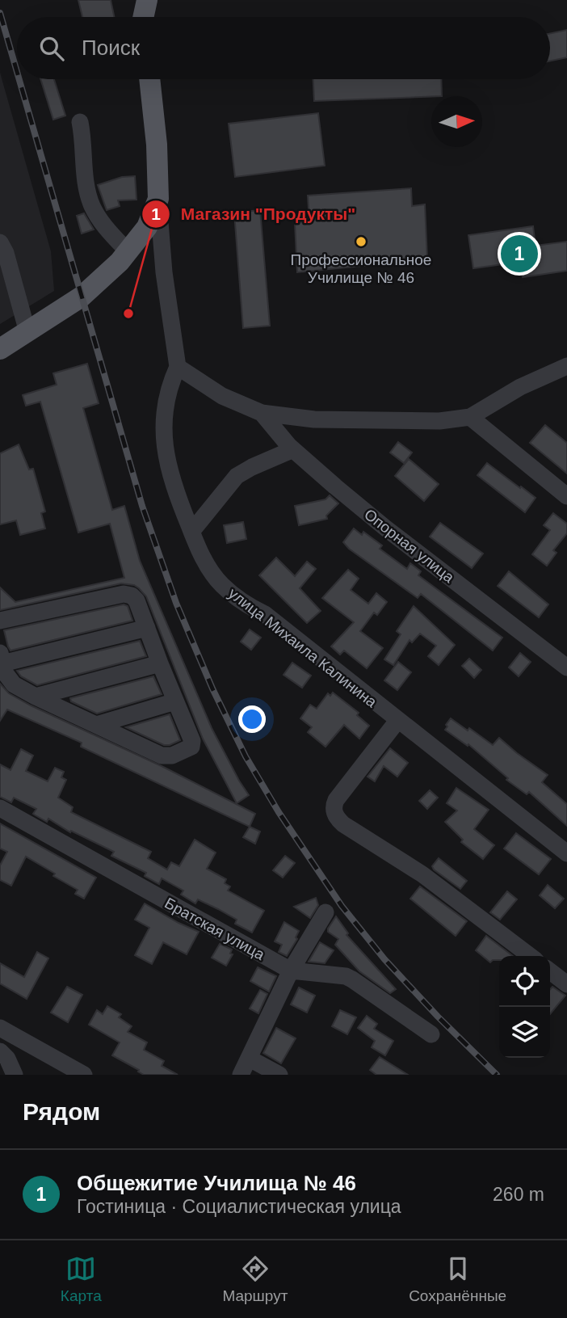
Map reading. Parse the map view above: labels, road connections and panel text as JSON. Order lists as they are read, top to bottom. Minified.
{"streets":{"street":["Опорная улица","улица Михаила Калинина","Братская улица"]},"places":["Профессиональное Училище № 46","Магазин \"Продукты\""],"north":"right","page":{"search":"Поиск","pins":"1","heading":"Рядом","list":[{"mark":"1","name":"Общежитие Училища № 46","note":"Гостиница · Социалистическая улица","value":"260 m"}],"nav":["Карта","Маршрут","Сохранённые"]}}
